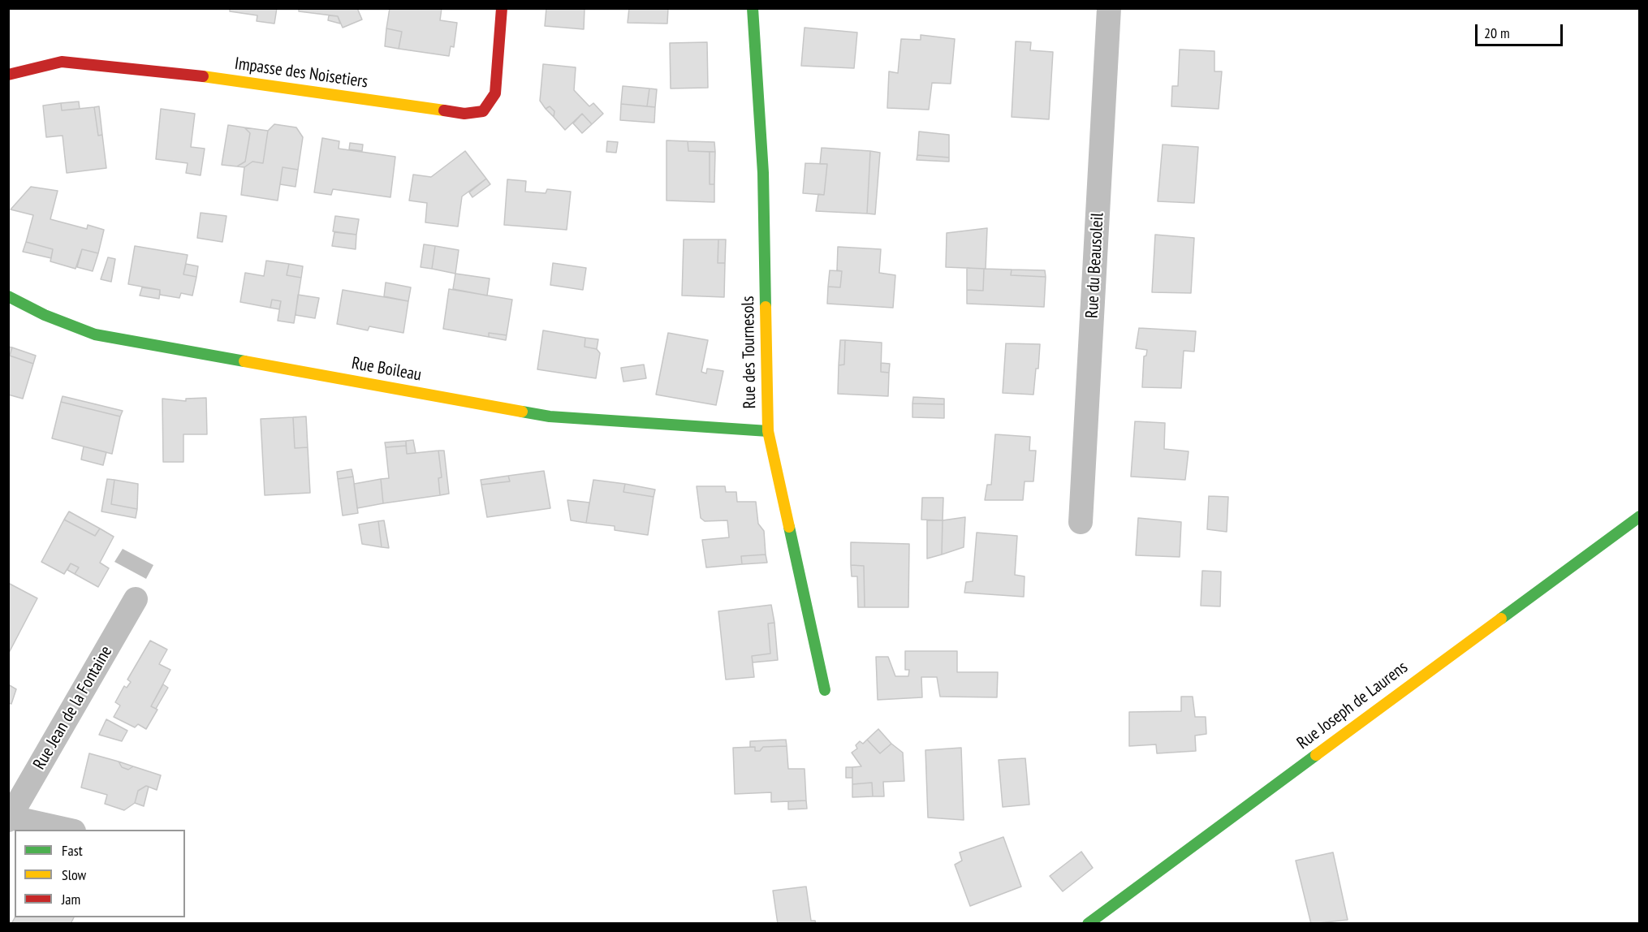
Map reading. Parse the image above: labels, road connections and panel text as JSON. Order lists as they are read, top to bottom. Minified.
{"streets":{"street":["Impasse des Noisetiers","Rue du Beausoleil","Rue des Tournesols","Rue Boileau","Rue Joseph de Laurens","Rue Jean de la Fontaine"]},"crossings":[["Rue des Tournesols","Rue Boileau"]],"legend":["Fast","Slow","Jam"],"scale_bar":"20 m"}
